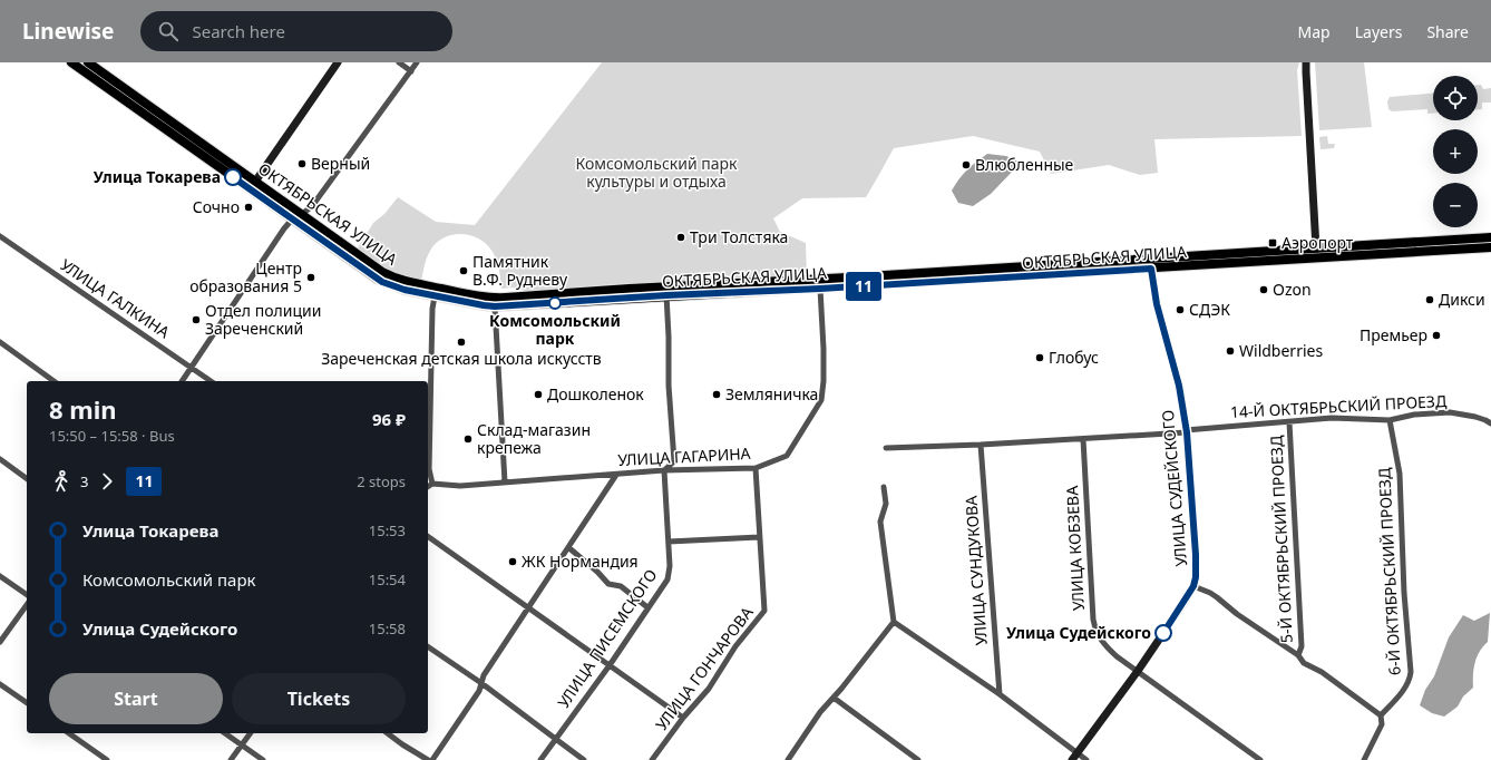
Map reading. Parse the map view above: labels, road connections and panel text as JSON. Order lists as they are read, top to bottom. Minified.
{"streets":{"main road":["ОКТЯБРЬСКАЯ УЛИЦА","УЛИЦА СУДЕЙСКОГО"],"street":["УЛИЦА ГАЛКИНА","14-Й ОКТЯБРЬСКИЙ ПРОЕЗД","УЛИЦА ГАГАРИНА","5-Й ОКТЯБРЬСКИЙ ПРОЕЗД","УЛИЦА КОБЗЕВА","УЛИЦА СУНДУКОВА","6-Й ОКТЯБРЬСКИЙ ПРОЕЗД","УЛИЦА ПИСЕМСКОГО","УЛИЦА ГОНЧАРОВА"]},"crossings":[["ОКТЯБРЬСКАЯ УЛИЦА","УЛИЦА ГАГАРИНА"],["ОКТЯБРЬСКАЯ УЛИЦА","УЛИЦА СУДЕЙСКОГО"],["14-Й ОКТЯБРЬСКИЙ ПРОЕЗД","УЛИЦА СУДЕЙСКОГО"],["14-Й ОКТЯБРЬСКИЙ ПРОЕЗД","5-Й ОКТЯБРЬСКИЙ ПРОЕЗД"],["14-Й ОКТЯБРЬСКИЙ ПРОЕЗД","УЛИЦА КОБЗЕВА"],["14-Й ОКТЯБРЬСКИЙ ПРОЕЗД","УЛИЦА СУНДУКОВА"],["14-Й ОКТЯБРЬСКИЙ ПРОЕЗД","6-Й ОКТЯБРЬСКИЙ ПРОЕЗД"],["УЛИЦА ГАГАРИНА","УЛИЦА ПИСЕМСКОГО"],["УЛИЦА ГАГАРИНА","УЛИЦА ГОНЧАРОВА"],["УЛИЦА СУДЕЙСКОГО","УЛИЦА КОБЗЕВА"]],"parks":["Комсомольский парк культуры и отдыха"],"places":{"other":["Верный","Влюбленные","Улица Токарева","Сочно","Три Толстяка","Памятник В.Ф. Рудневу","Центр образования 5","Ozon","Дикси","Комсомольский парк","СДЭК","Отдел полиции Зареченский","Премьер","Зареченская детская школа искусств","Wildberries","Глобус","Дошколенок","Земляничка","Склад-магазин крепежа","ЖК Нормандия","Улица Судейского"],"transit":["Аэропорт"]},"lines":["bus line 11"],"page":{"header":"Linewise","search":"Search here","nav":["Map","Layers","Share"],"on_map":"11","map_buttons":["+","−"],"heading":["8 min","15:50 – 15:58 · Bus","96 ₽"],"legs":["3","11","2 stops"],"list":[{"name":"Улица Токарева","value":"15:53"},{"name":"Комсомольский парк","value":"15:54"},{"name":"Улица Судейского","value":"15:58"}],"buttons":["Start","Tickets"]}}
